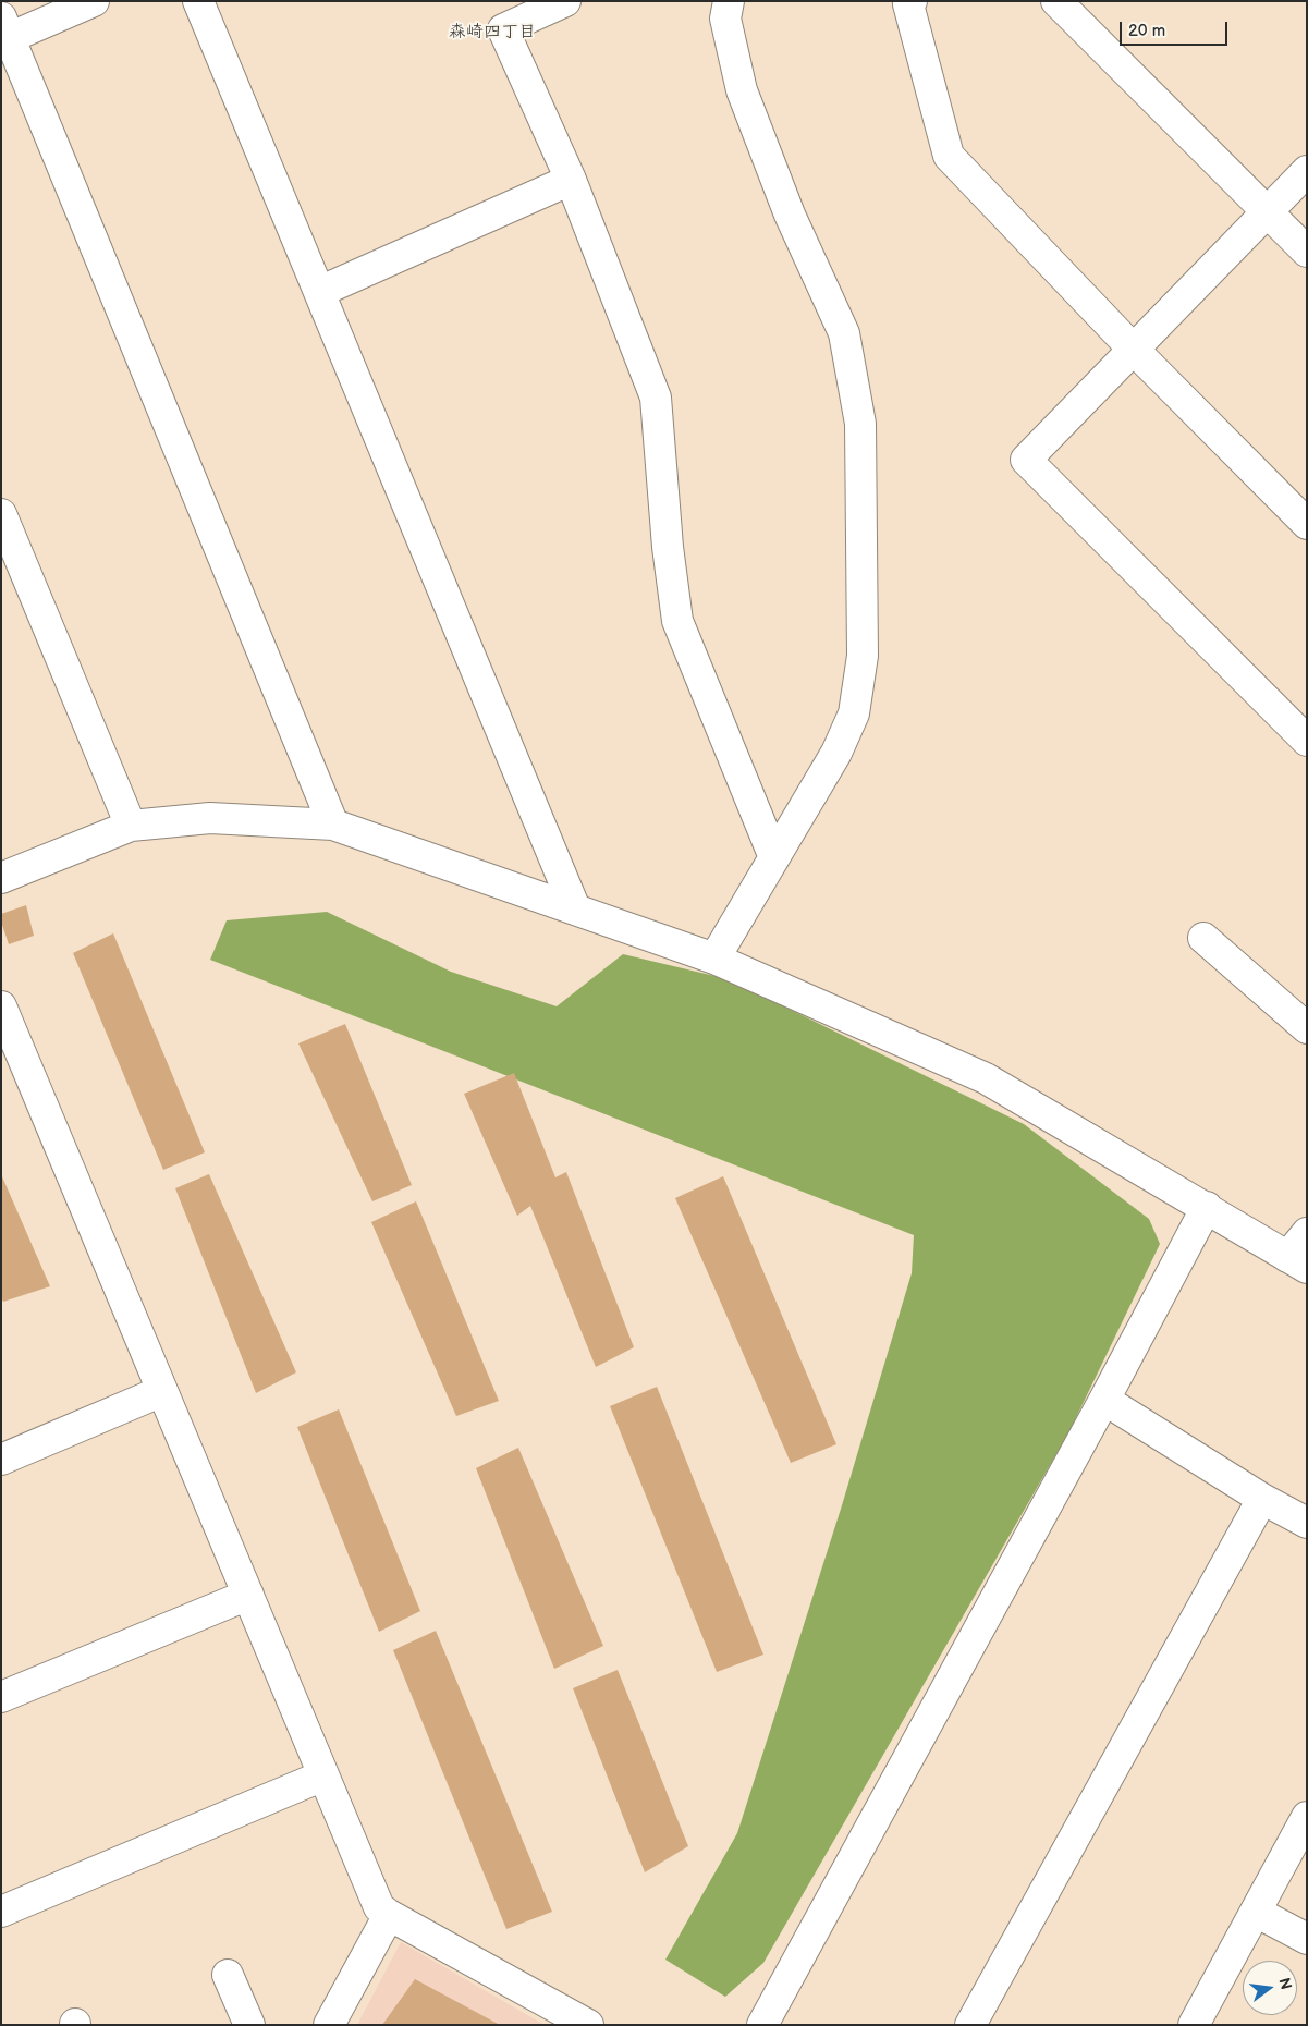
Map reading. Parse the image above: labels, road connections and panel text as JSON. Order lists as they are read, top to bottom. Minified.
{"districts":["森崎四丁目"],"scale_bar":"20 m","north":"right"}
